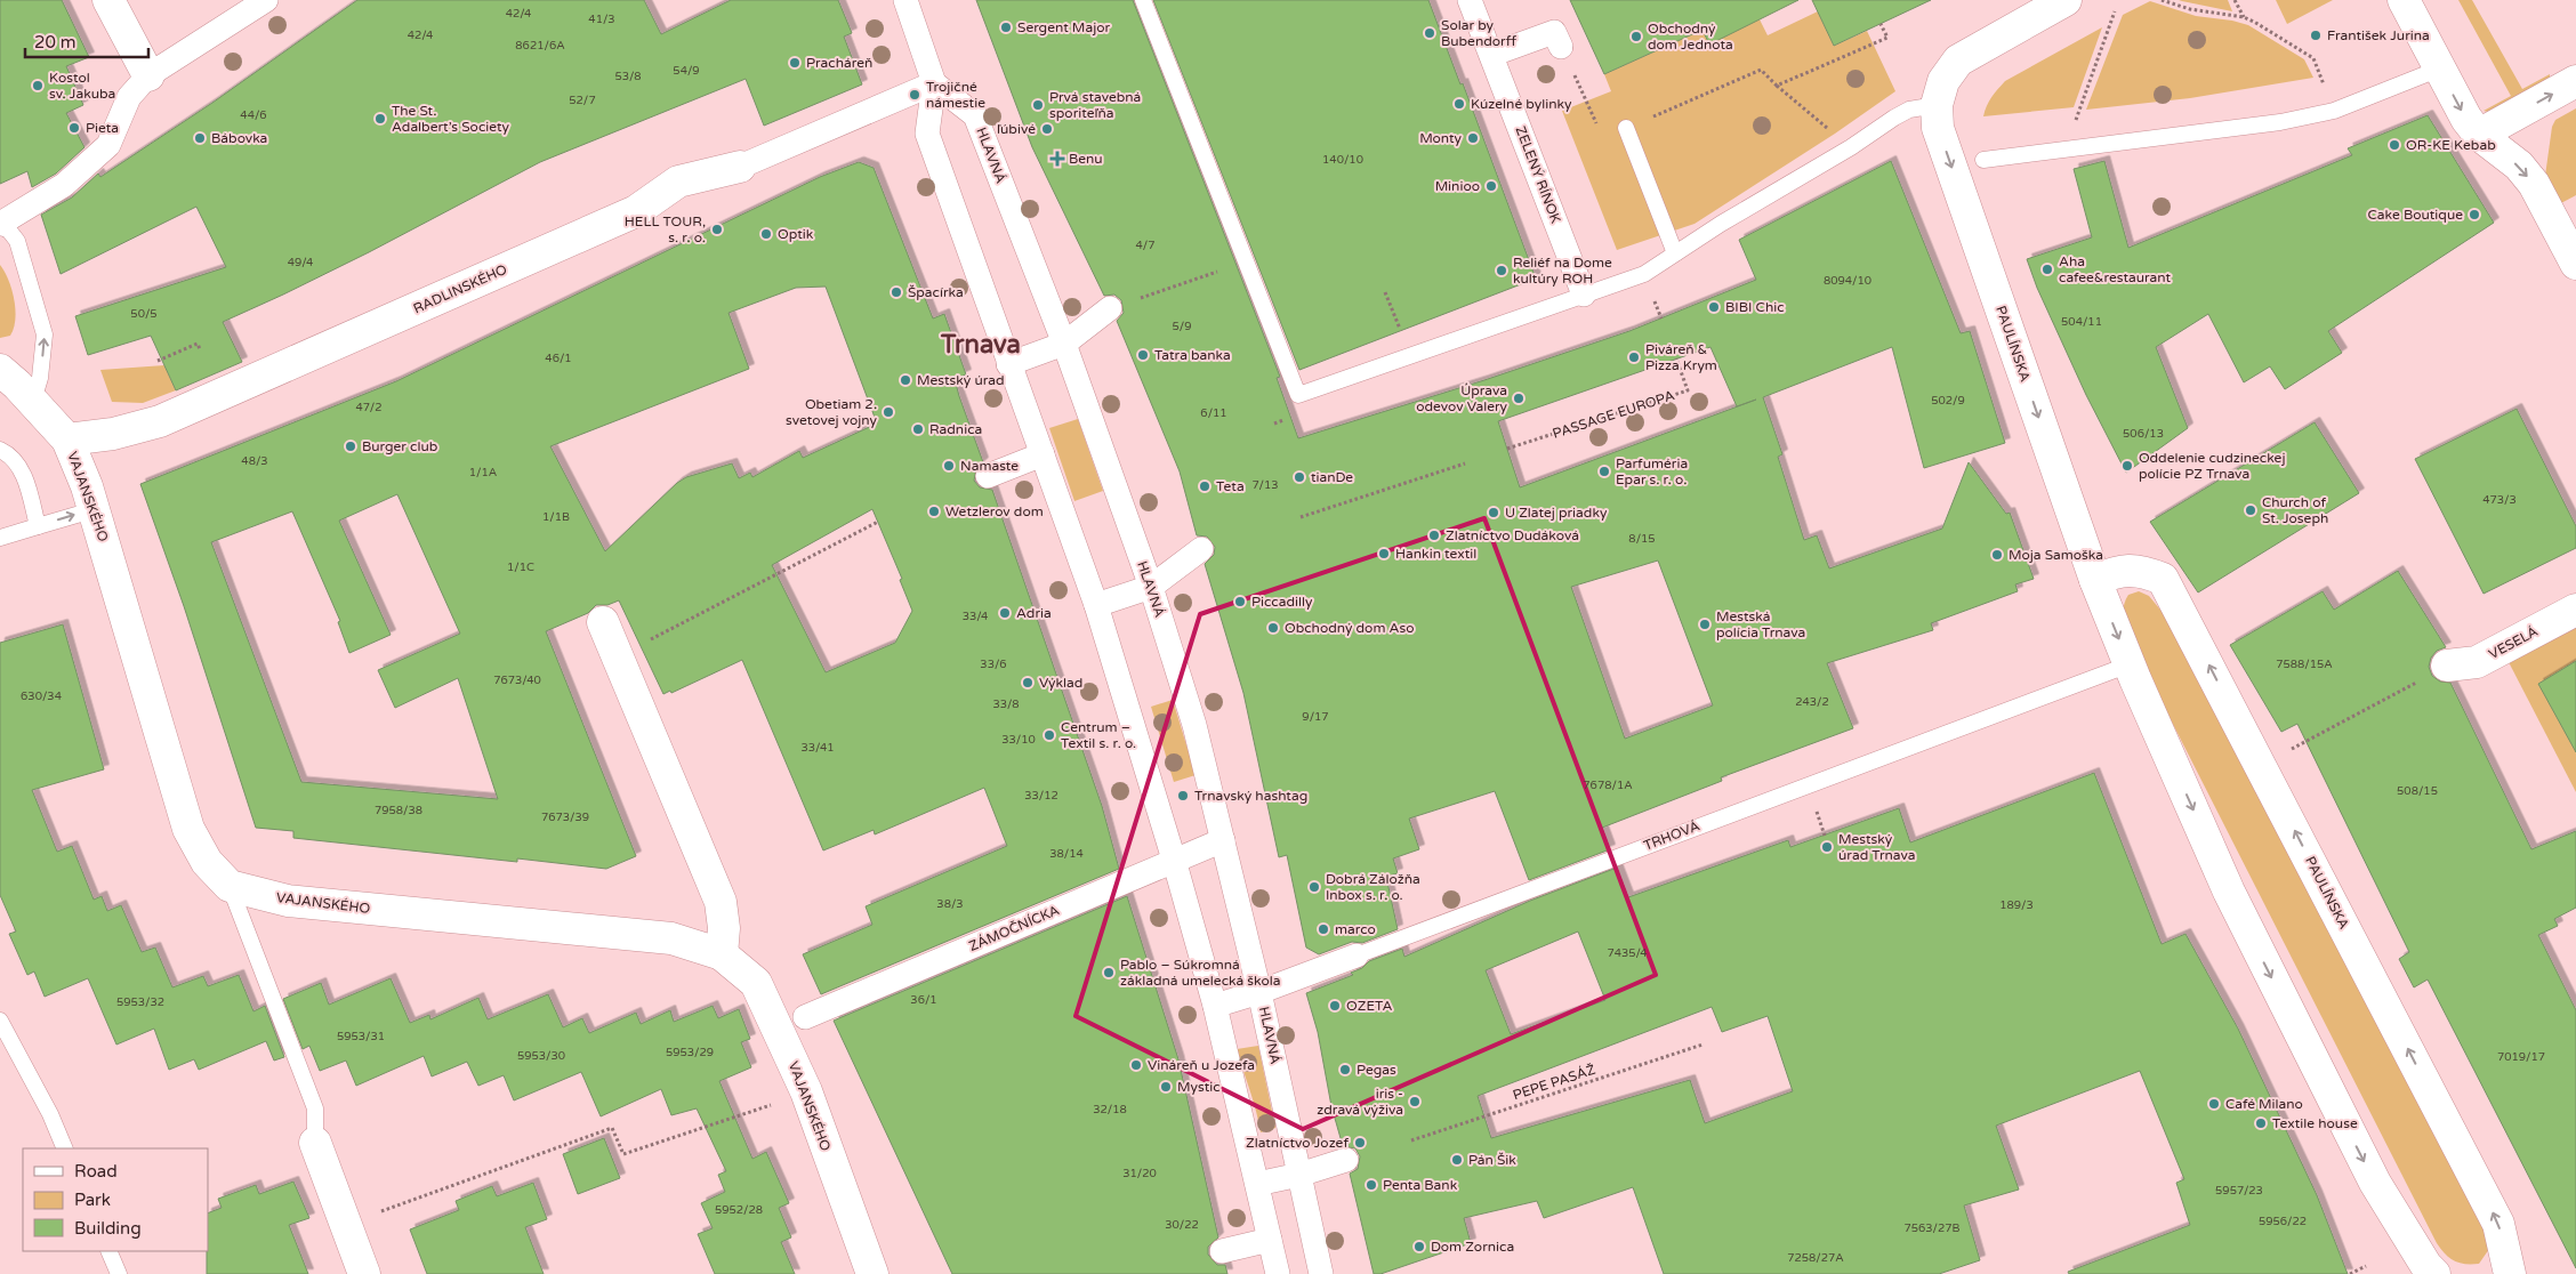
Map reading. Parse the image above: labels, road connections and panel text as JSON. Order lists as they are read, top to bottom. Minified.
{"streets":{"street":["HLAVNÁ","ZELENÝ RÍNOK","RADLINSKÉHO","PAULÍNSKA","VAJANSKÉHO","VESELÁ","TRHOVÁ","ZÁMOČNÍCKA"],"path":["PASSAGE EUROPA","PEPE PASÁŽ"]},"crossings":[["HLAVNÁ","RADLINSKÉHO"],["HLAVNÁ","TRHOVÁ"],["HLAVNÁ","ZÁMOČNÍCKA"],["RADLINSKÉHO","VAJANSKÉHO"],["PAULÍNSKA","TRHOVÁ"]],"districts":["Trnava"],"places":{"other":["Sergent Major","Solar by Bubendorff","František Jurina","Obchodný dom Jednota","Pracháreň","Kostol sv. Jakuba","Trojičné námestie","Kúzelné bylinky","Prvá stavebná sporiteľňa","The St. Adalbert’s Society","Pieta","ľúbivé","Bábovka","Monty","OR-KE Kebab","Minioo","Cake Boutique","HELL TOUR, s. r. o.","Optik","Aha cafee&restaurant","Reliéf na Dome kultúry ROH","Špacírka","BIBI Chic","Tatra banka","Piváreň & Pizza Krym","Mestský úrad","Úprava odevov Valery","Obetiam 2. svetovej vojny","Radnica","Burger club","Namaste","Oddelenie cudzineckej polície PZ Trnava","Parfuméria Epar s. r. o.","tianDe","Teta","Church of St. Joseph","Wetzlerov dom","U Zlatej priadky","Zlatníctvo Dudáková","Hankin textil","Moja Samoška","Piccadilly","Adria","Mestská polícia Trnava","Obchodný dom Aso","Výklad","Centrum – Textil s. r. o.","Trnavský hashtag","Mestský úrad Trnava","Dobrá Záložňa Inbox s. r. o.","marco","Pablo – Súkromná základná umelecká škola","OZETA","Vináreň u Jozefa","Pegas","Mystic","iris - zdravá výživa","Café Milano","Textile house","Zlatníctvo Jozef","Pán Šik","Penta Bank","Dom Zornica"],"health":["Benu"]},"house_numbers":["42/4","41/3","42/4","8621/6A","54/9","53/8","52/7","44/6","140/10","4/7","49/4","8094/10","50/5","504/11","5/9","46/1","502/9","47/2","6/11","506/13","48/3","1/1A","7/13","473/3","1/1B","8/15","1/1C","33/4","33/6","7588/15A","7673/40","630/34","243/2","33/8","9/17","33/10","33/41","7678/1A","508/15","33/12","7958/38","7673/39","38/14","38/3","189/3","7435/4","36/1","5953/32","5953/31","5953/29","5953/30","7019/17","32/18","31/20","5957/23","5952/28","5956/22","30/22","7563/27B","7258/27A"],"legend":["Road","Park","Building"],"scale_bar":"20 m"}
